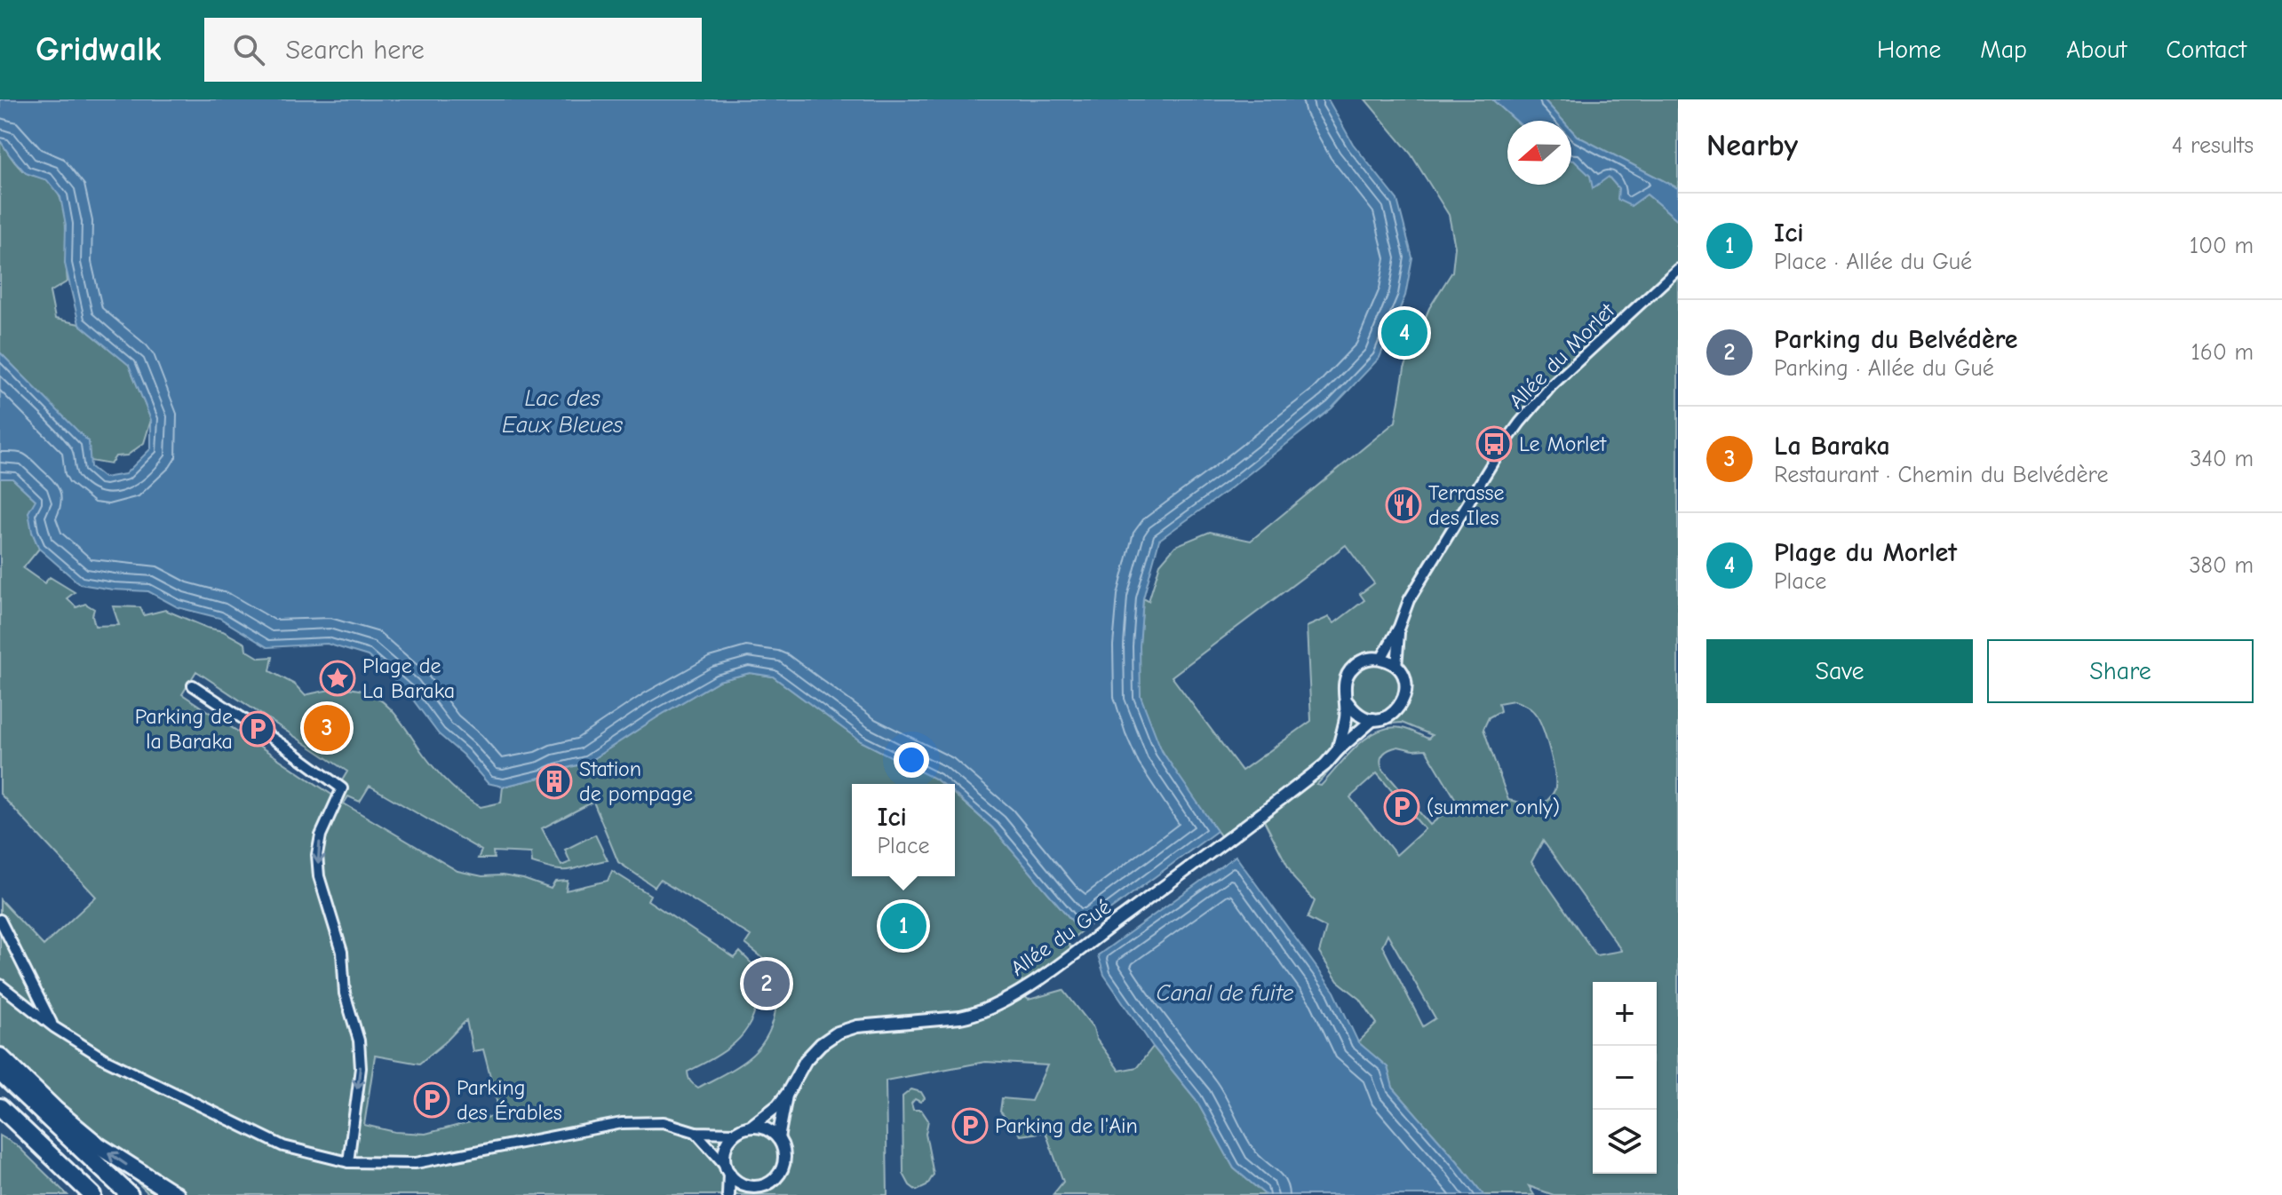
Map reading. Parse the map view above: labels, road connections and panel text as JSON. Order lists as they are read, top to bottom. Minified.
{"streets":{"street":["Allée du Morlet","Allée du Gué"]},"crossings":[["Allée du Morlet","Allée du Gué"]],"water":["Lac des Eaux Bleues","Canal de fuite"],"places":{"bus stop":["Le Morlet"],"restaurant":["Terrasse des Iles"],"place":["Plage de La Baraka"],"parking":["Parking de la Baraka","(summer only)","Parking des Érables","Parking de l'Ain"],"building":["Station de pompage"]},"north":"left","page":{"header":"Gridwalk","search":"Search here","nav":["Home","Map","About","Contact"],"heading":["Nearby","4 results"],"list":[{"mark":"1","name":"Ici","note":"Place · Allée du Gué","value":"100 m"},{"mark":"2","name":"Parking du Belvédère","note":"Parking · Allée du Gué","value":"160 m"},{"mark":"3","name":"La Baraka","note":"Restaurant · Chemin du Belvédère","value":"340 m"},{"mark":"4","name":"Plage du Morlet","note":"Place","value":"380 m"}],"pins":["4","3","1","2"],"buttons":["Save","Share"],"popup":["Ici","Place"],"map_buttons":["+","−"]}}
